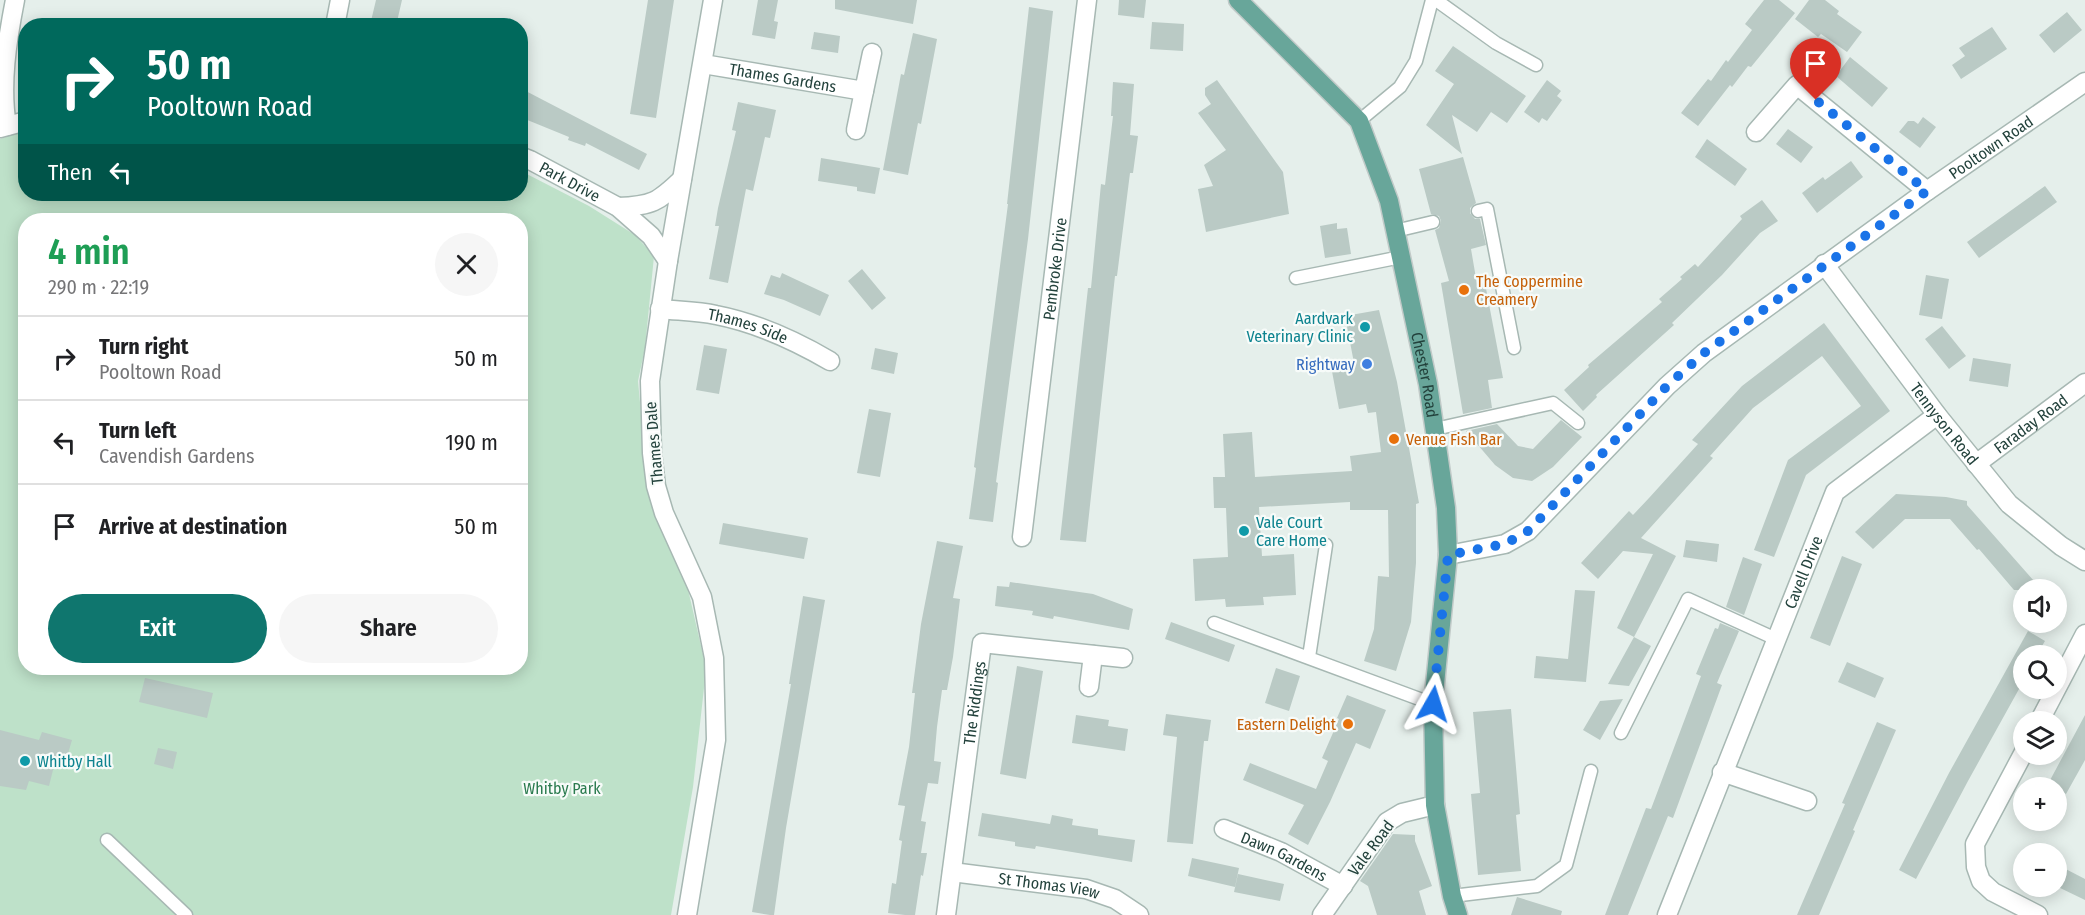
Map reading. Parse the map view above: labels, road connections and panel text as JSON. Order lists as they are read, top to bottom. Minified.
{"streets":{"main road":["Chester Road"],"street":["Thames Gardens","Pooltown Road","Park Drive","Pembroke Drive","Thames Side","Tennyson Road","Faraday Road","Thames Dale","Cavell Drive","The Riddings","Vale Road","Dawn Gardens","St Thomas View"]},"crossings":[["Thames Gardens","Thames Dale"],["Pooltown Road","Chester Road"],["Pooltown Road","Tennyson Road"],["Park Drive","Thames Dale"],["Thames Side","Thames Dale"],["Chester Road","Vale Road"],["Tennyson Road","Faraday Road"],["Tennyson Road","Cavell Drive"],["The Riddings","St Thomas View"],["Vale Road","Dawn Gardens"]],"parks":["Whitby Park"],"places":["The Coppermine Creamery","Aardvark Veterinary Clinic","Rightway","Venue Fish Bar","Vale Court Care Home","Eastern Delight","Whitby Hall"],"page":{"turn":["50 m","Pooltown Road"],"then":"Then","heading":["4 min","290 m · 22:19"],"list":[{"name":"Turn right","note":"Pooltown Road","value":"50 m"},{"name":"Turn left","note":"Cavendish Gardens","value":"190 m"},{"name":"Arrive at destination","value":"50 m"}],"map_buttons":["+","−"],"buttons":["Exit","Share"]}}
